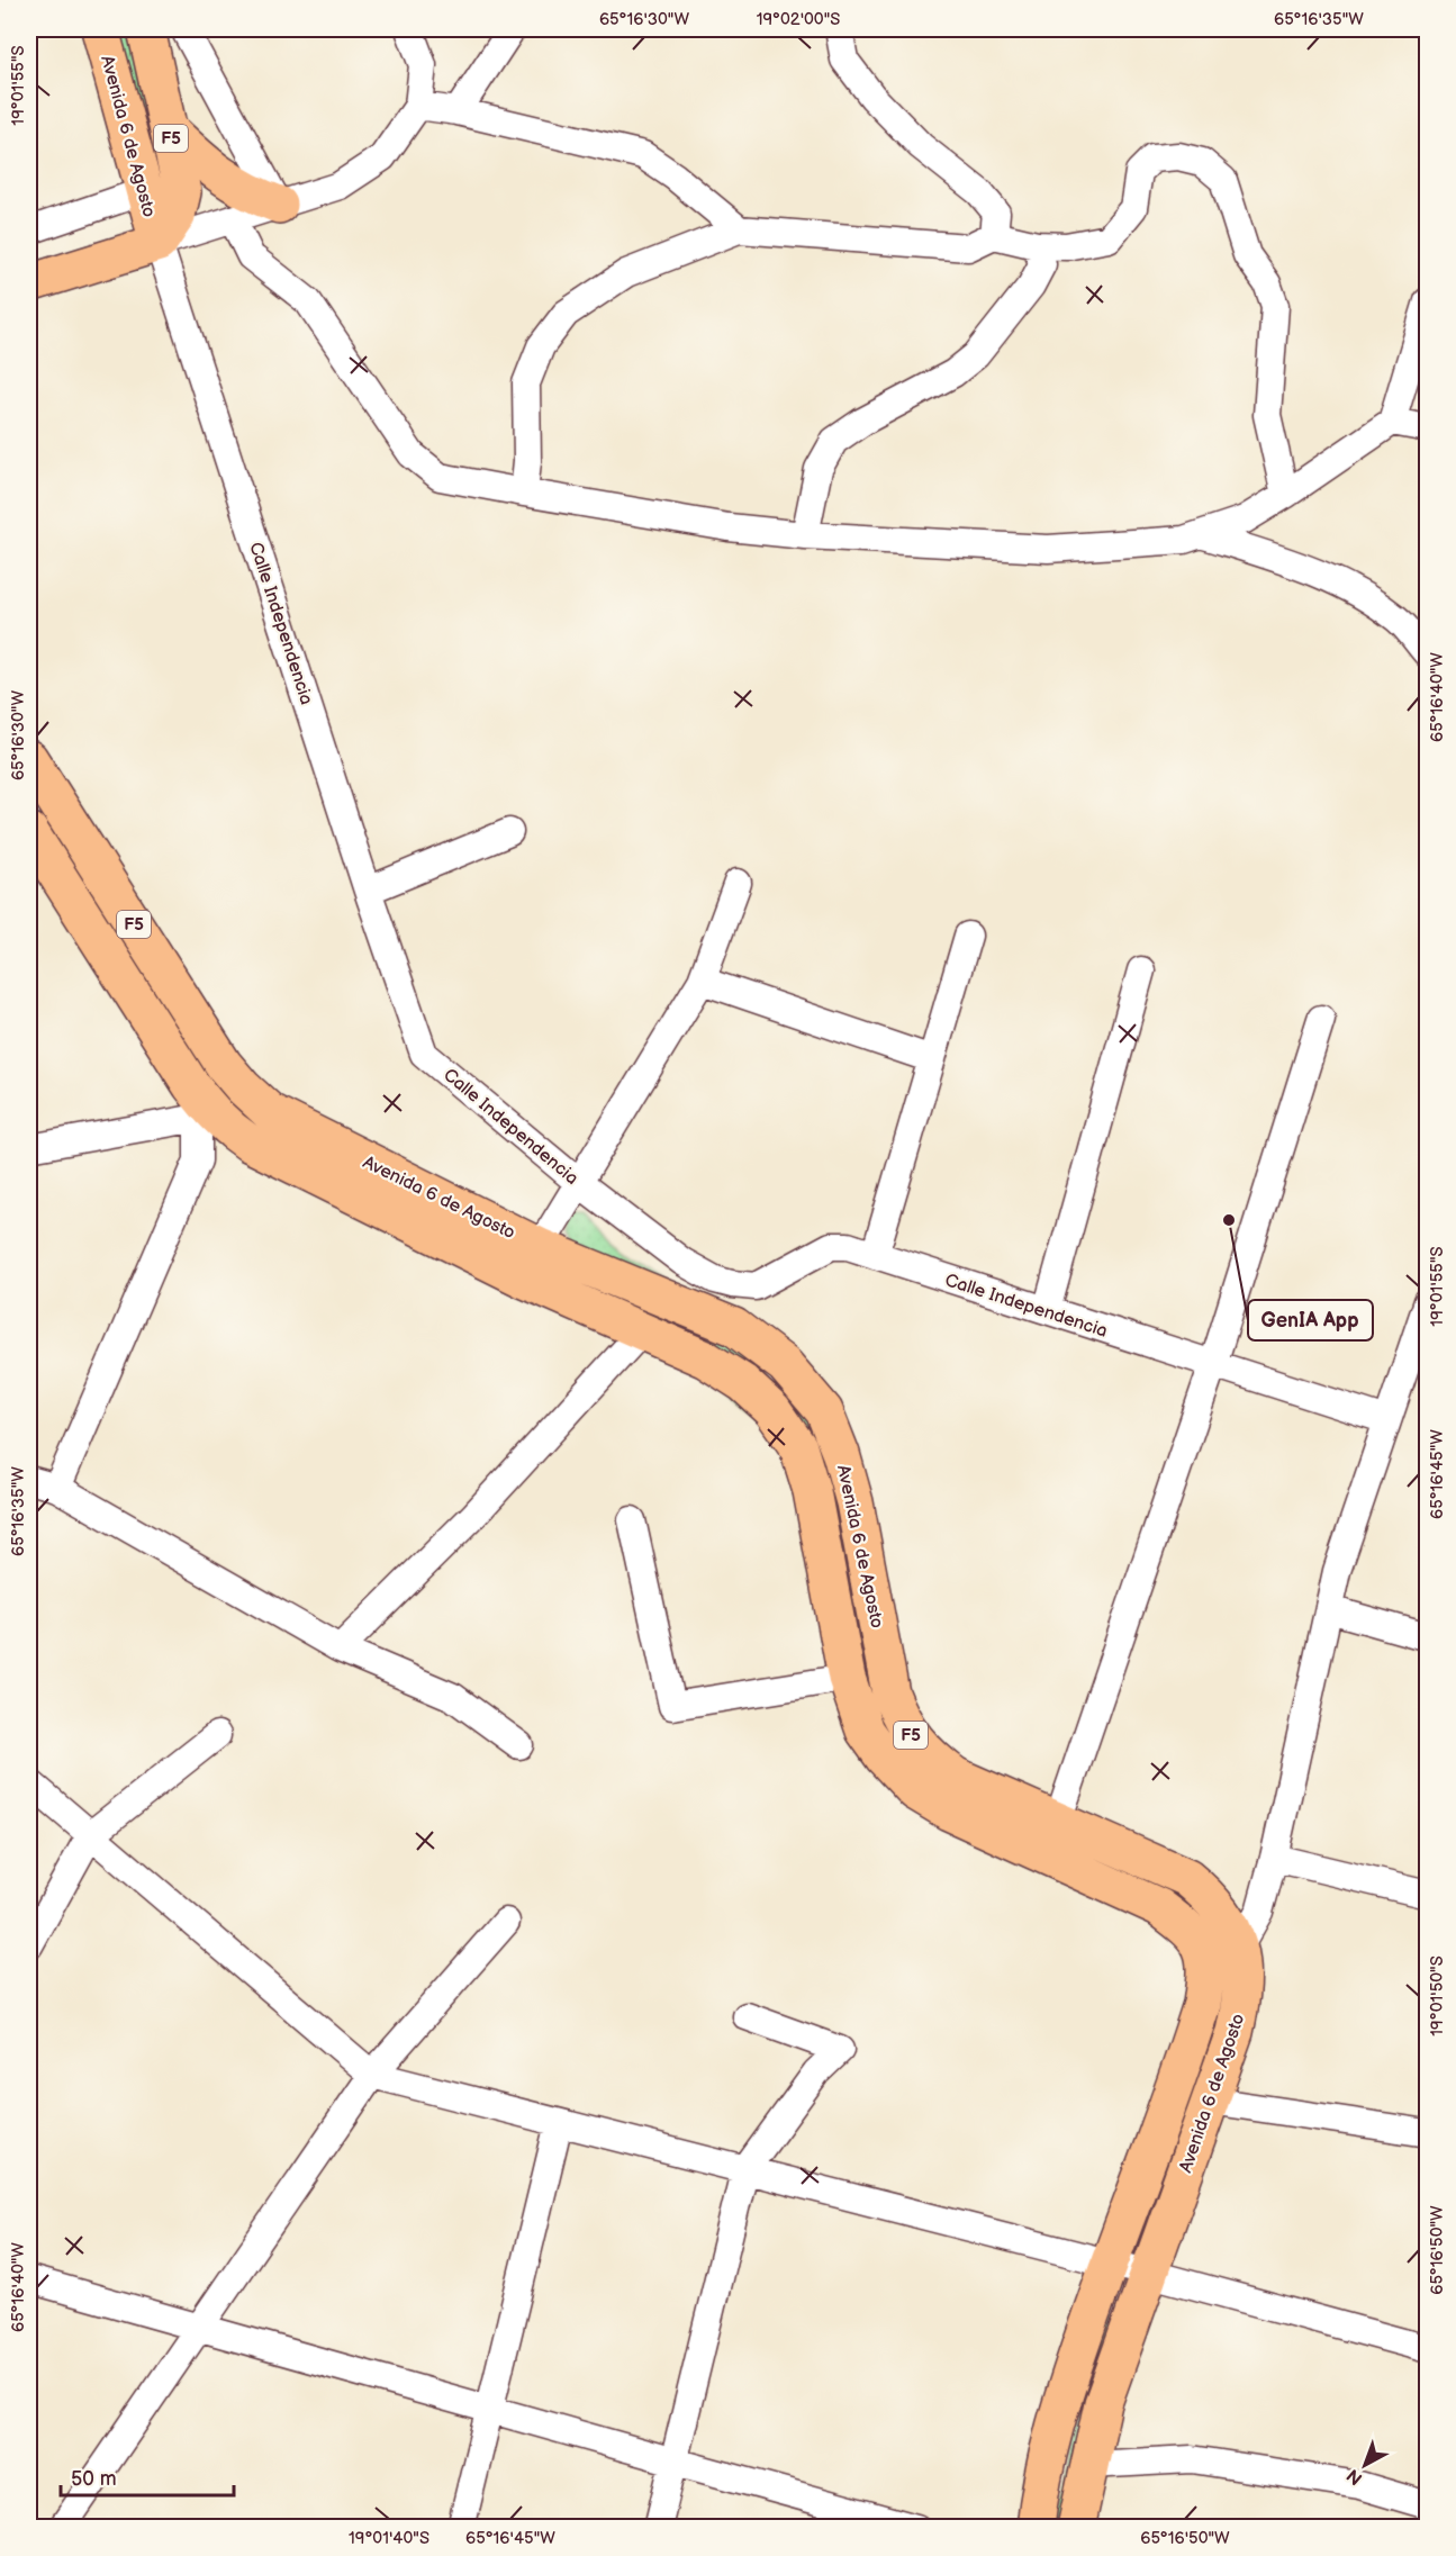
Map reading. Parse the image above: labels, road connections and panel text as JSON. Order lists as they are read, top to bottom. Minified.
{"streets":{"highway":["Avenida 6 de Agosto","F5"],"street":["Calle Independencia"]},"crossings":[["Avenida 6 de Agosto","Calle Independencia"]],"places":["GenIA App"],"scale_bar":"50 m","north":"bottom left","coordinates":["65°16'30\"W","19°02'00\"S","65°16'35\"W","19°01'55\"S","65°16'40\"W","65°16'45\"W","19°01'50\"S","65°16'50\"W","19°01'40\"S"]}
